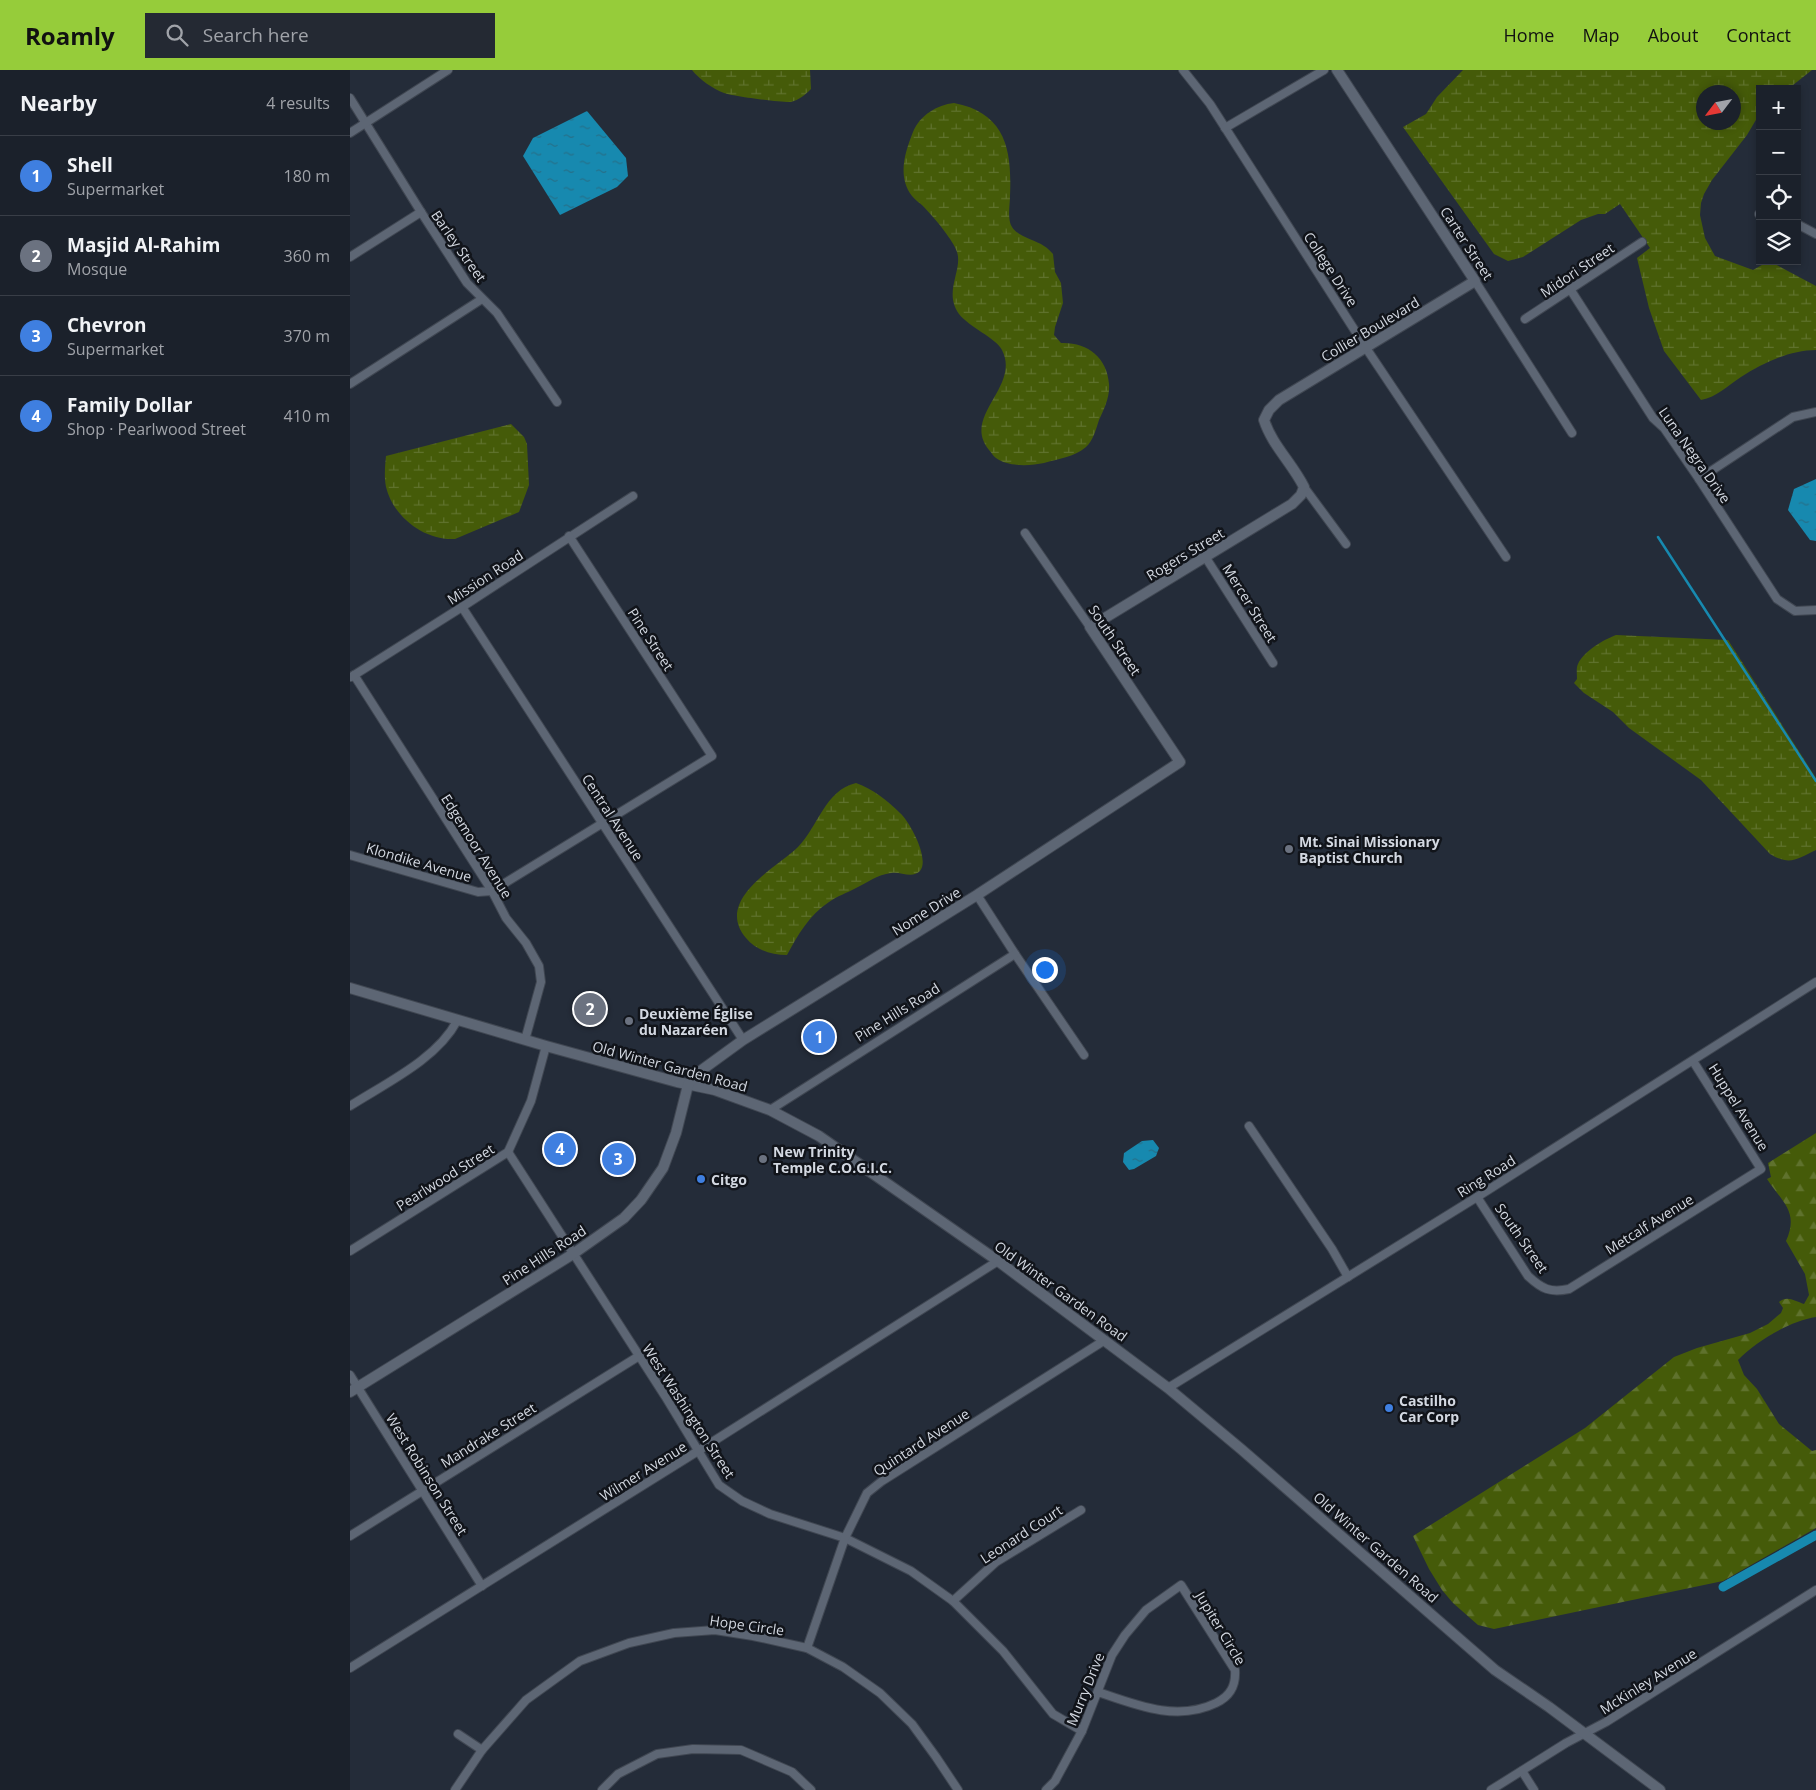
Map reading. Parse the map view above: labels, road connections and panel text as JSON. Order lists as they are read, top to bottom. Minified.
{"streets":{"main road":["Carter Street","Collier Boulevard","Rogers Street","South Street","Nome Drive","Pine Hills Road","Old Winter Garden Road"],"street":["Barley Street","College Drive","Midori Street","Luna Negra Drive","Mission Road","Mercer Street","Pine Street","Central Avenue","Edgemoor Avenue","Klondike Avenue","Huppel Avenue","Ring Road","Pearlwood Street","Metcalf Avenue","West Washington Street","Mandrake Street","Quintard Avenue","Wilmer Avenue","West Robinson Street","Leonard Court","Hope Circle","Jupiter Circle","McKinley Avenue","Murry Drive"]},"crossings":[["Carter Street","Collier Boulevard"],["College Drive","Collier Boulevard"],["Midori Street","Luna Negra Drive"],["Collier Boulevard","Rogers Street"],["Rogers Street","Mercer Street"],["Rogers Street","South Street"],["Mission Road","Pine Street"],["Mission Road","Central Avenue"],["Mission Road","Edgemoor Avenue"],["Pine Street","Central Avenue"],["South Street","Nome Drive"],["South Street","Ring Road"],["South Street","Metcalf Avenue"],["Central Avenue","Nome Drive"],["Edgemoor Avenue","Klondike Avenue"],["Edgemoor Avenue","Old Winter Garden Road"],["Nome Drive","Pine Hills Road"],["Nome Drive","Old Winter Garden Road"],["Pine Hills Road","Old Winter Garden Road"],["Pine Hills Road","West Washington Street"],["Pine Hills Road","West Robinson Street"],["Old Winter Garden Road","Ring Road"],["Old Winter Garden Road","Pearlwood Street"],["Old Winter Garden Road","Quintard Avenue"],["Old Winter Garden Road","Wilmer Avenue"],["Old Winter Garden Road","McKinley Avenue"],["Huppel Avenue","Ring Road"],["Huppel Avenue","Metcalf Avenue"],["Pearlwood Street","West Washington Street"],["West Washington Street","Mandrake Street"],["West Washington Street","Quintard Avenue"],["West Washington Street","Wilmer Avenue"],["West Washington Street","Leonard Court"],["West Washington Street","Murry Drive"],["Mandrake Street","West Robinson Street"],["Quintard Avenue","Hope Circle"],["Wilmer Avenue","West Robinson Street"],["Jupiter Circle","Murry Drive"]],"places":["Mt. Sinai Missionary Baptist Church","Deuxième Église du Nazaréen","New Trinity Temple C.O.G.I.C.","Citgo","Castilho Car Corp"],"north":"bottom left","page":{"header":"Roamly","search":"Search here","nav":["Home","Map","About","Contact"],"heading":["Nearby","4 results"],"map_buttons":["+","−"],"list":[{"mark":"1","name":"Shell","note":"Supermarket","value":"180 m"},{"mark":"2","name":"Masjid Al-Rahim","note":"Mosque","value":"360 m"},{"mark":"3","name":"Chevron","note":"Supermarket","value":"370 m"},{"mark":"4","name":"Family Dollar","note":"Shop · Pearlwood Street","value":"410 m"}],"pins":["2","1","4","3"]}}
